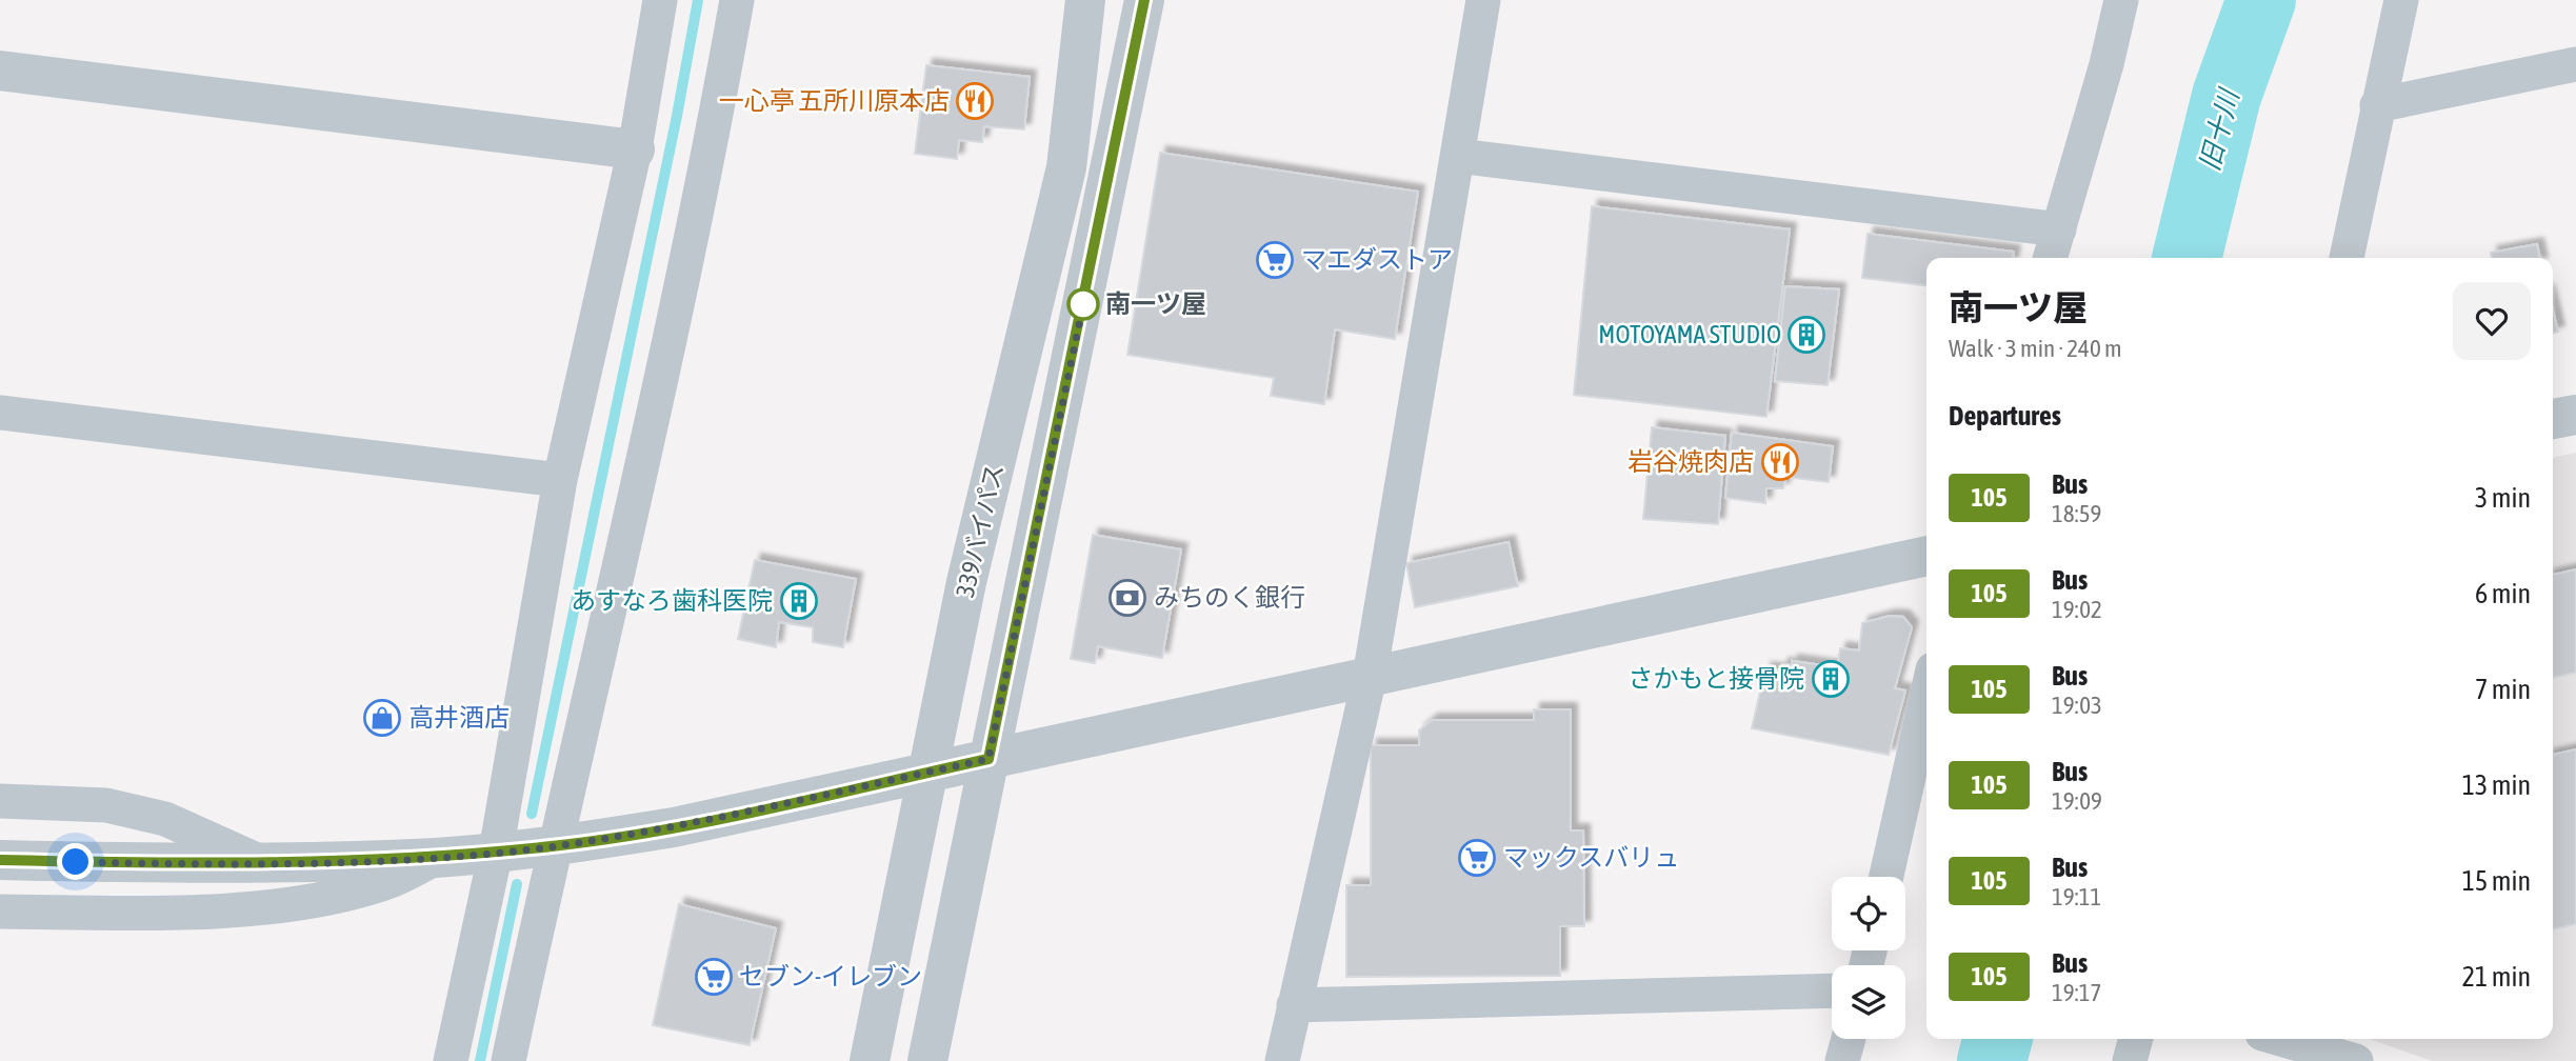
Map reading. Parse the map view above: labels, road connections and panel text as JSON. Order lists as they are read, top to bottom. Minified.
{"streets":{"street":["339バイパス"]},"water":["旧十川"],"places":{"restaurant":["一心亭 五所川原本店","岩谷焼肉店"],"supermarket":["マエダストア","マックスバリュ","セブン-イレブン"],"other":["南一ツ屋"],"building":["MOTOYAMA STUDIO","あすなろ歯科医院","さかもと接骨院"],"bank":["みちのく銀行"],"shop":["高井酒店"]},"lines":["bus line 105"],"page":{"heading":[["南一ツ屋","Walk · 3 min · 240 m"],"Departures"],"list":[{"mark":"105","name":"Bus","note":"18:59","value":"3 min"},{"mark":"105","name":"Bus","note":"19:02","value":"6 min"},{"mark":"105","name":"Bus","note":"19:03","value":"7 min"},{"mark":"105","name":"Bus","note":"19:09","value":"13 min"},{"mark":"105","name":"Bus","note":"19:11","value":"15 min"},{"mark":"105","name":"Bus","note":"19:17","value":"21 min"}]}}
